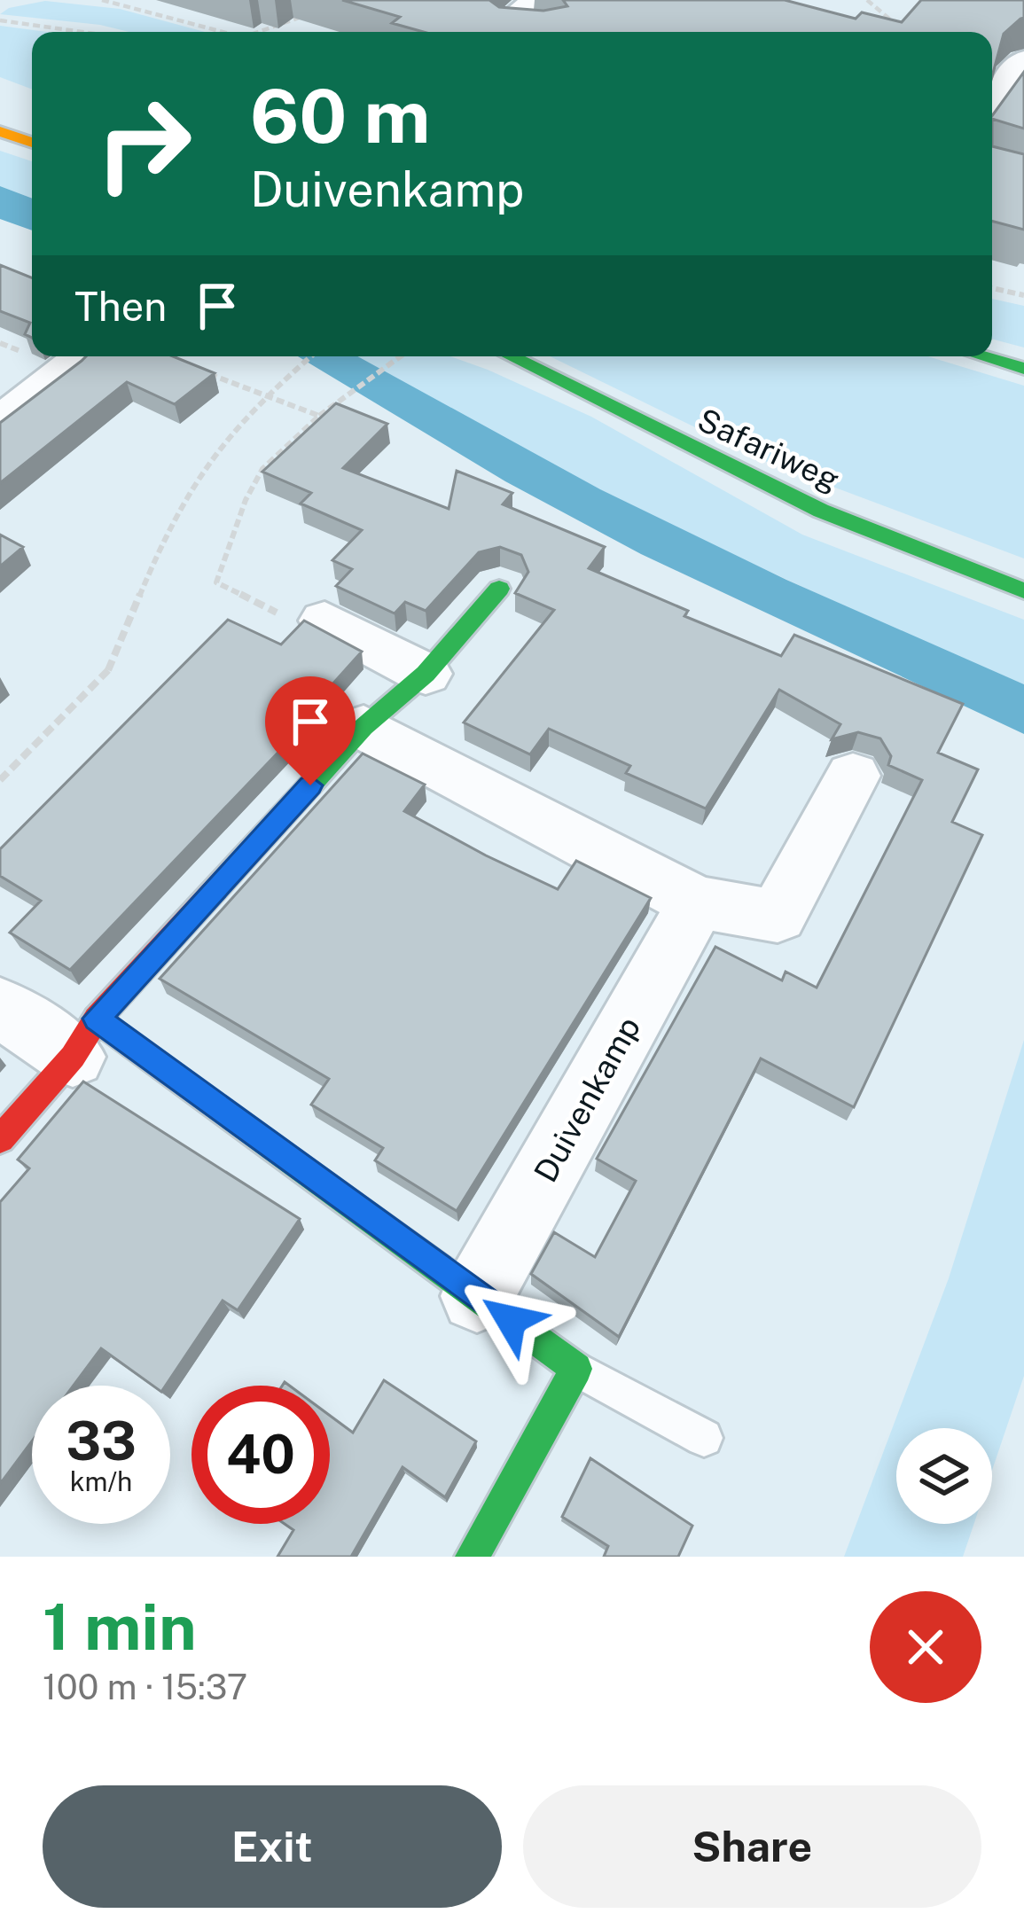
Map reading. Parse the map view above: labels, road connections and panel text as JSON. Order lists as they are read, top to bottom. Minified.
{"streets":{"street":["Safariweg","Duivenkamp"]},"page":{"turn":["60 m","Duivenkamp"],"then":"Then","speed":"33 km/h","limit":"40","heading":["1 min","100 m · 15:37"],"buttons":["Exit","Share"]}}
